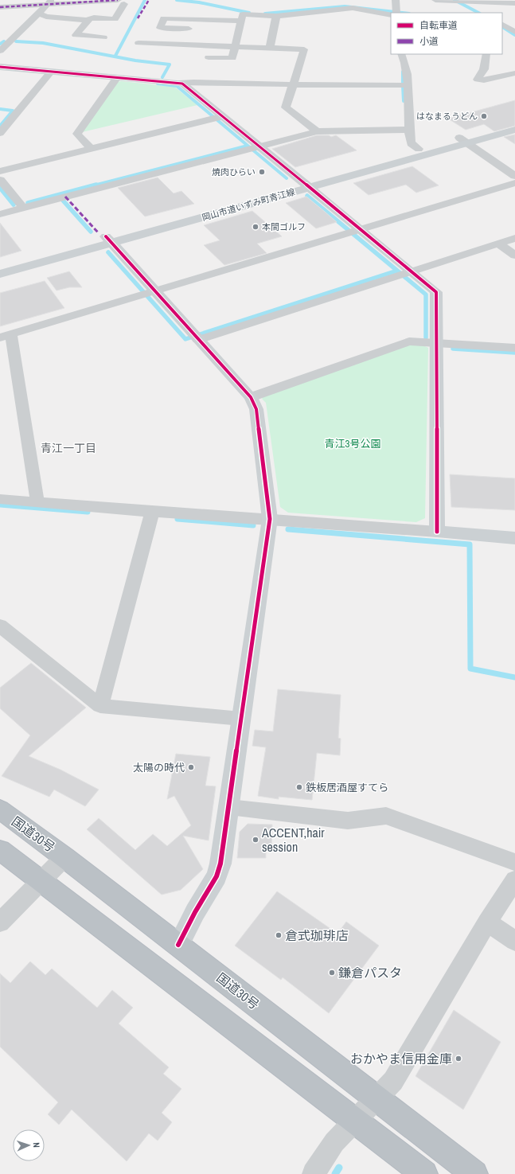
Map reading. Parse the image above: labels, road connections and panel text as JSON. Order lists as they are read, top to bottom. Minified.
{"streets":{"highway":["国道30号"],"street":["岡山市道いずみ町青江線"]},"districts":["青江一丁目"],"parks":["青江3号公園"],"places":["はなまるうどん","焼肉ひらい","本間ゴルフ","太陽の時代","鉄板居酒屋すてら","ACCENT,hair session","倉式珈琲店","鎌倉パスタ","おかやま信用金庫"],"legend":["自転車道","小道"],"north":"right"}
